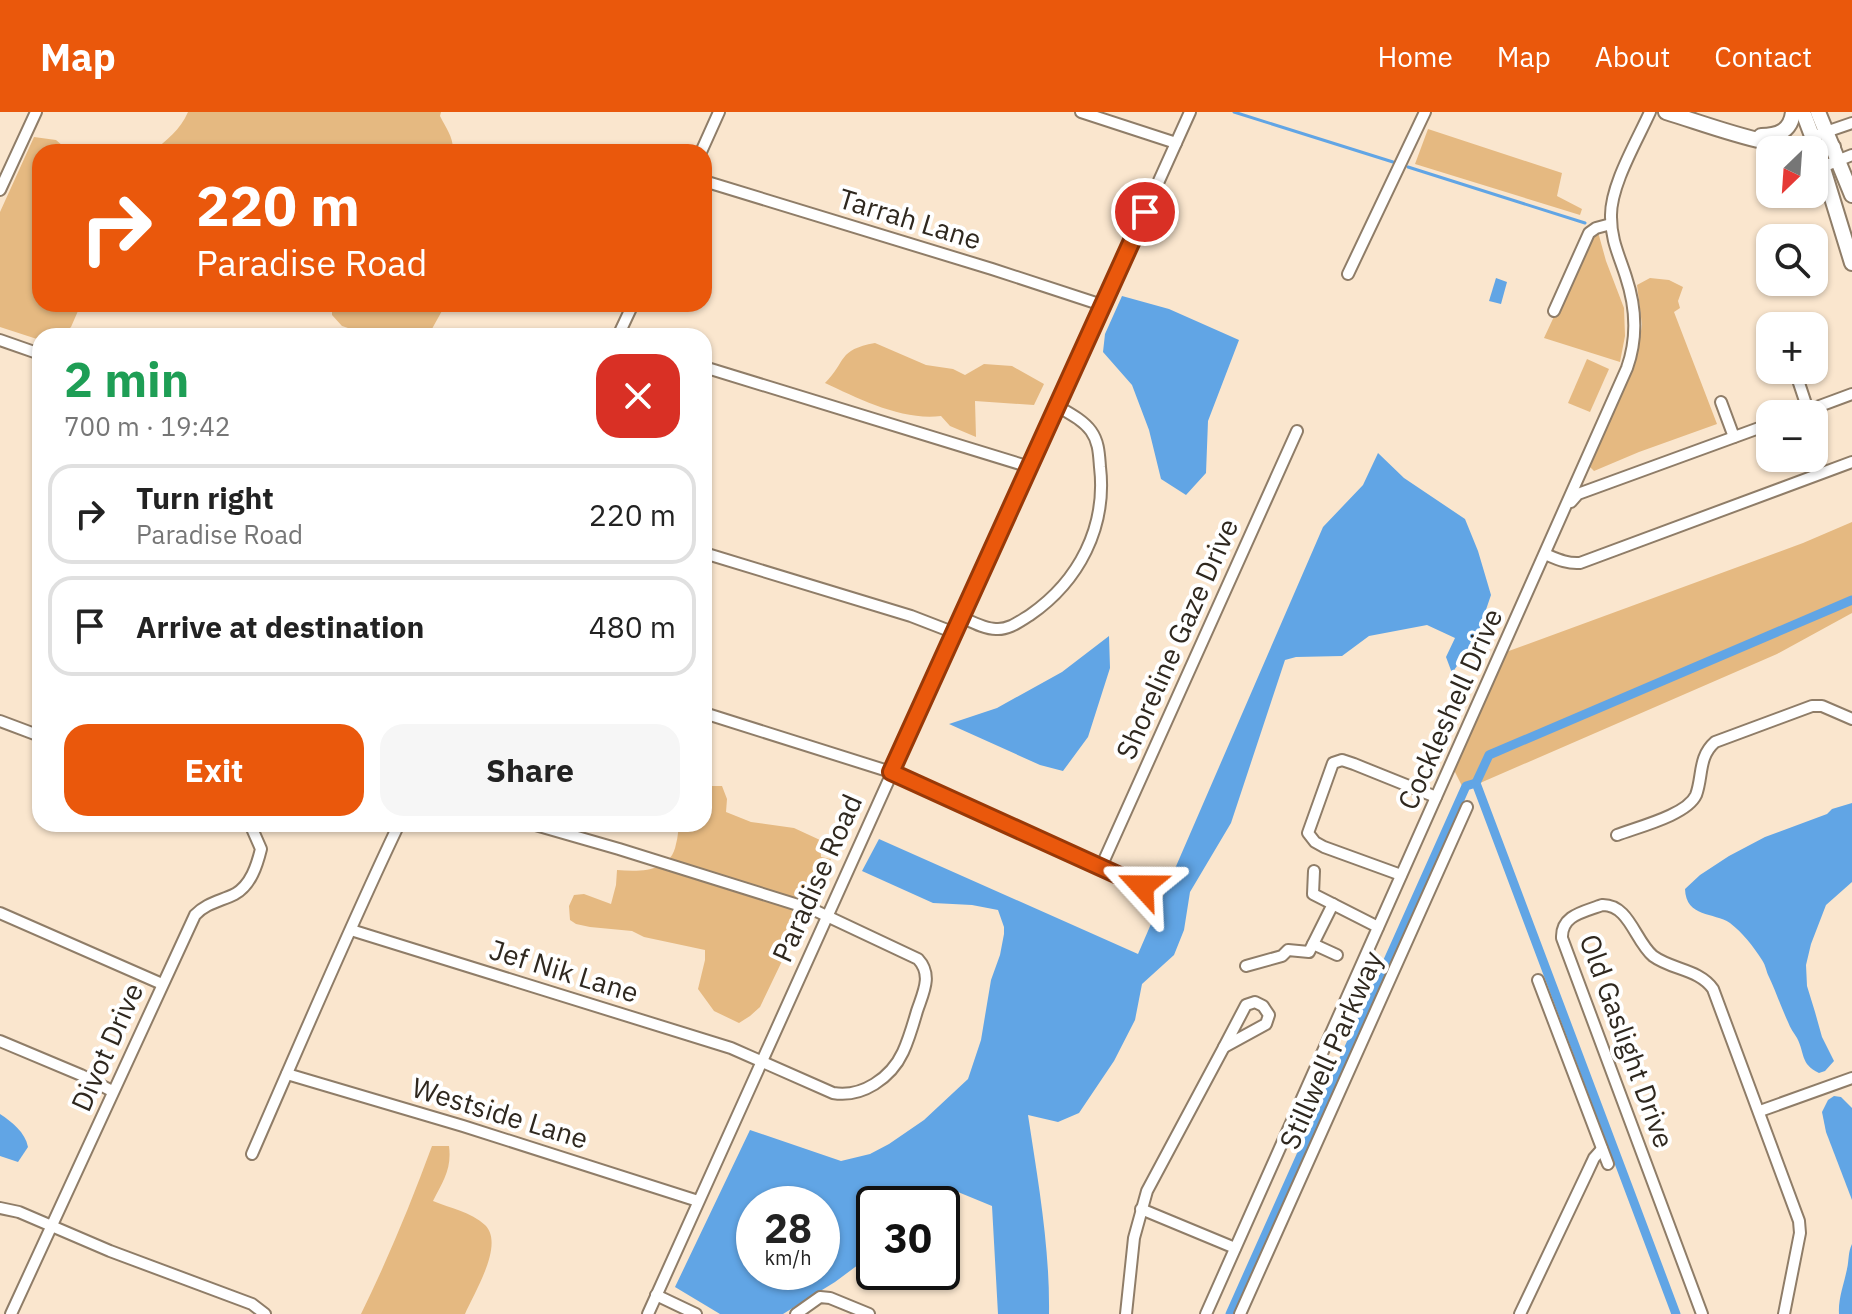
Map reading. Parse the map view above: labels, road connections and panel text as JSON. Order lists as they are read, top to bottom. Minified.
{"streets":{"street":["Tarrah Lane","Shoreline Gaze Drive","Cockleshell Drive","Paradise Road","Jef Nik Lane","Old Gaslight Drive","Divot Drive","Stillwell Parkway","Westside Lane"]},"crossings":[["Tarrah Lane","Paradise Road"],["Paradise Road","Jef Nik Lane"],["Paradise Road","Westside Lane"]],"north":"bottom left","page":{"header":"Map","nav":["Home","Map","About","Contact"],"map_buttons":["+","−"],"turn":["220 m","Paradise Road"],"heading":["2 min","700 m · 19:42"],"list":[{"name":"Turn right","note":"Paradise Road","value":"220 m"},{"name":"Arrive at destination","value":"480 m"}],"buttons":["Exit","Share"],"speed":"28 km/h","limit":"30"}}
